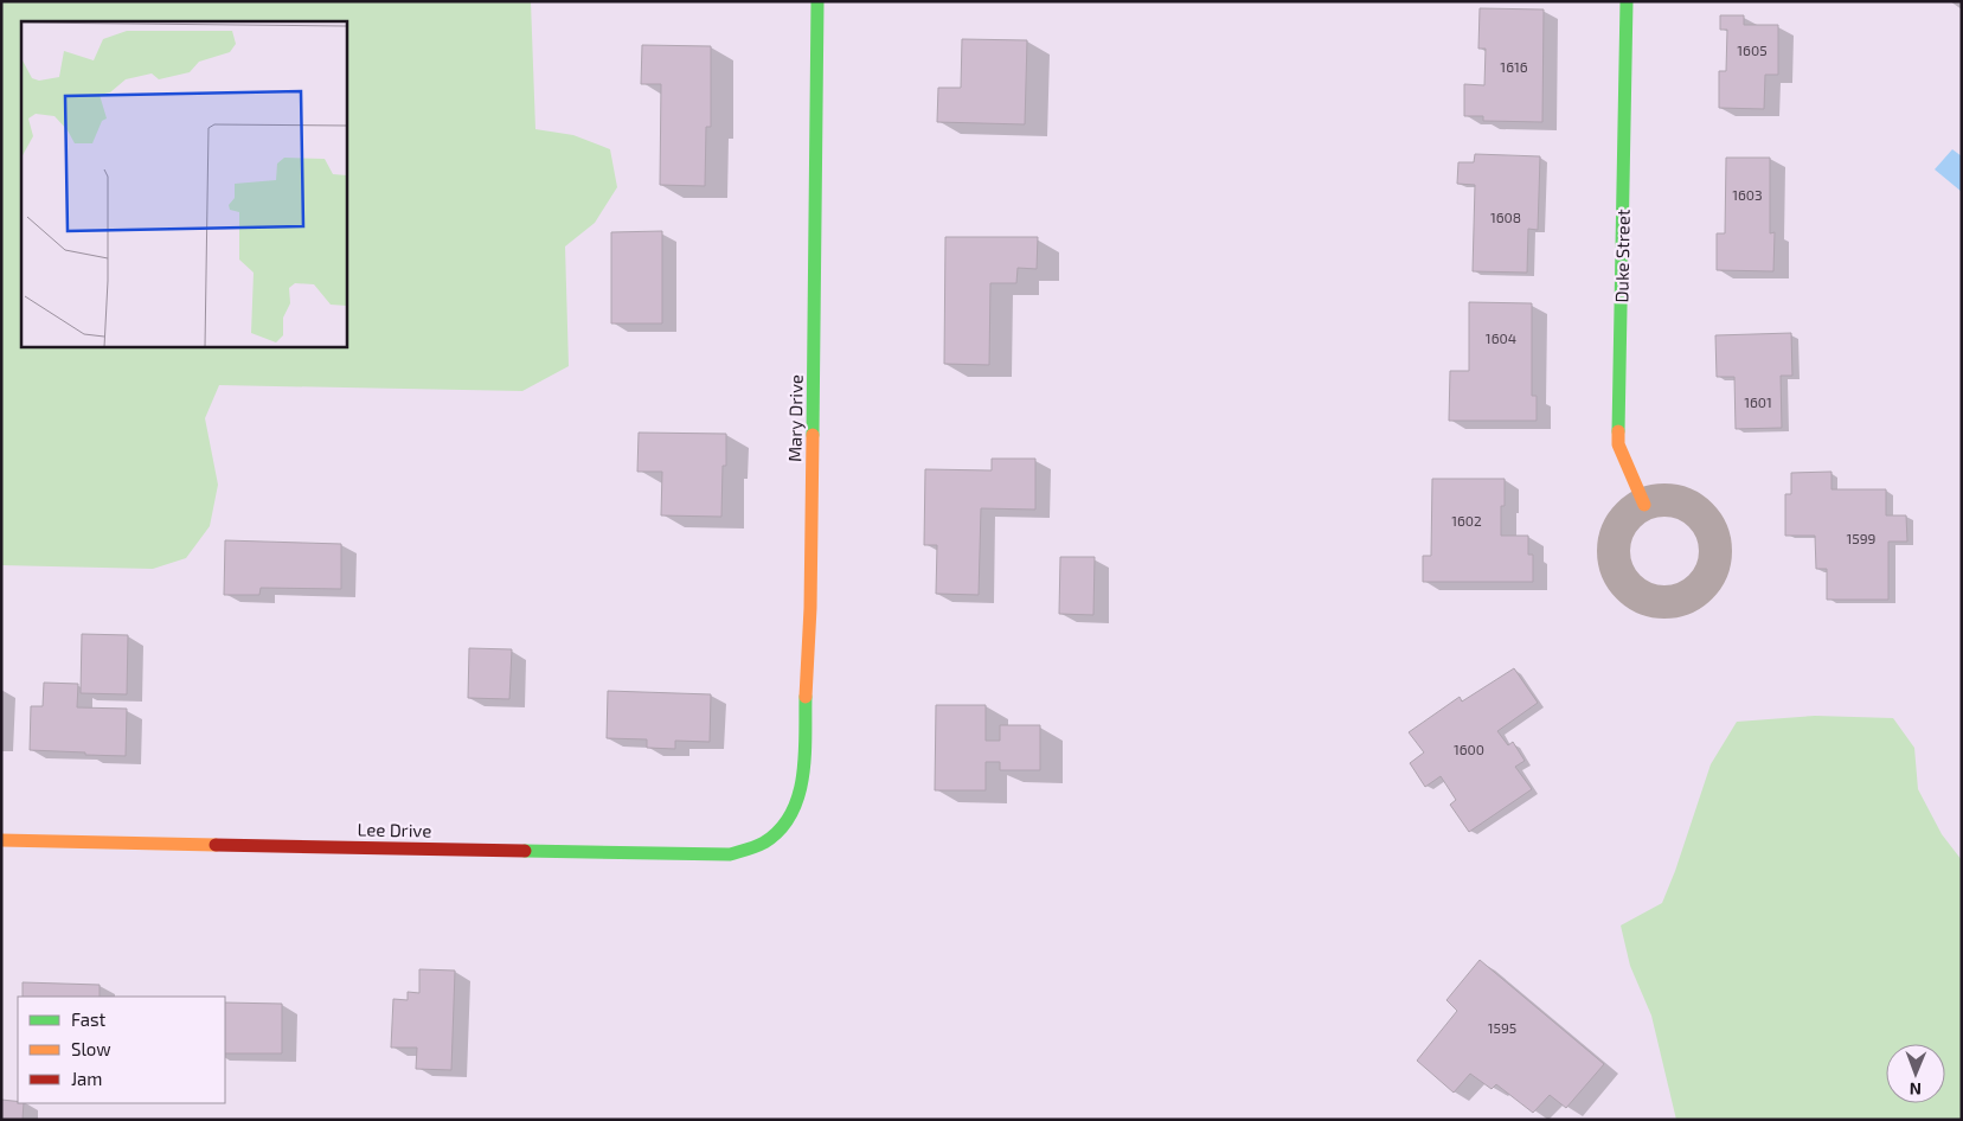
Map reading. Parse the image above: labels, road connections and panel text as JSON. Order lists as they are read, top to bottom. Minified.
{"streets":{"street":["Duke Street","Mary Drive","Lee Drive"]},"crossings":[["Mary Drive","Lee Drive"]],"house_numbers":["1605","1616","1603","1608","1604","1601","1602","1599","1600","1595"],"legend":["Fast","Slow","Jam"],"north":"bottom"}
